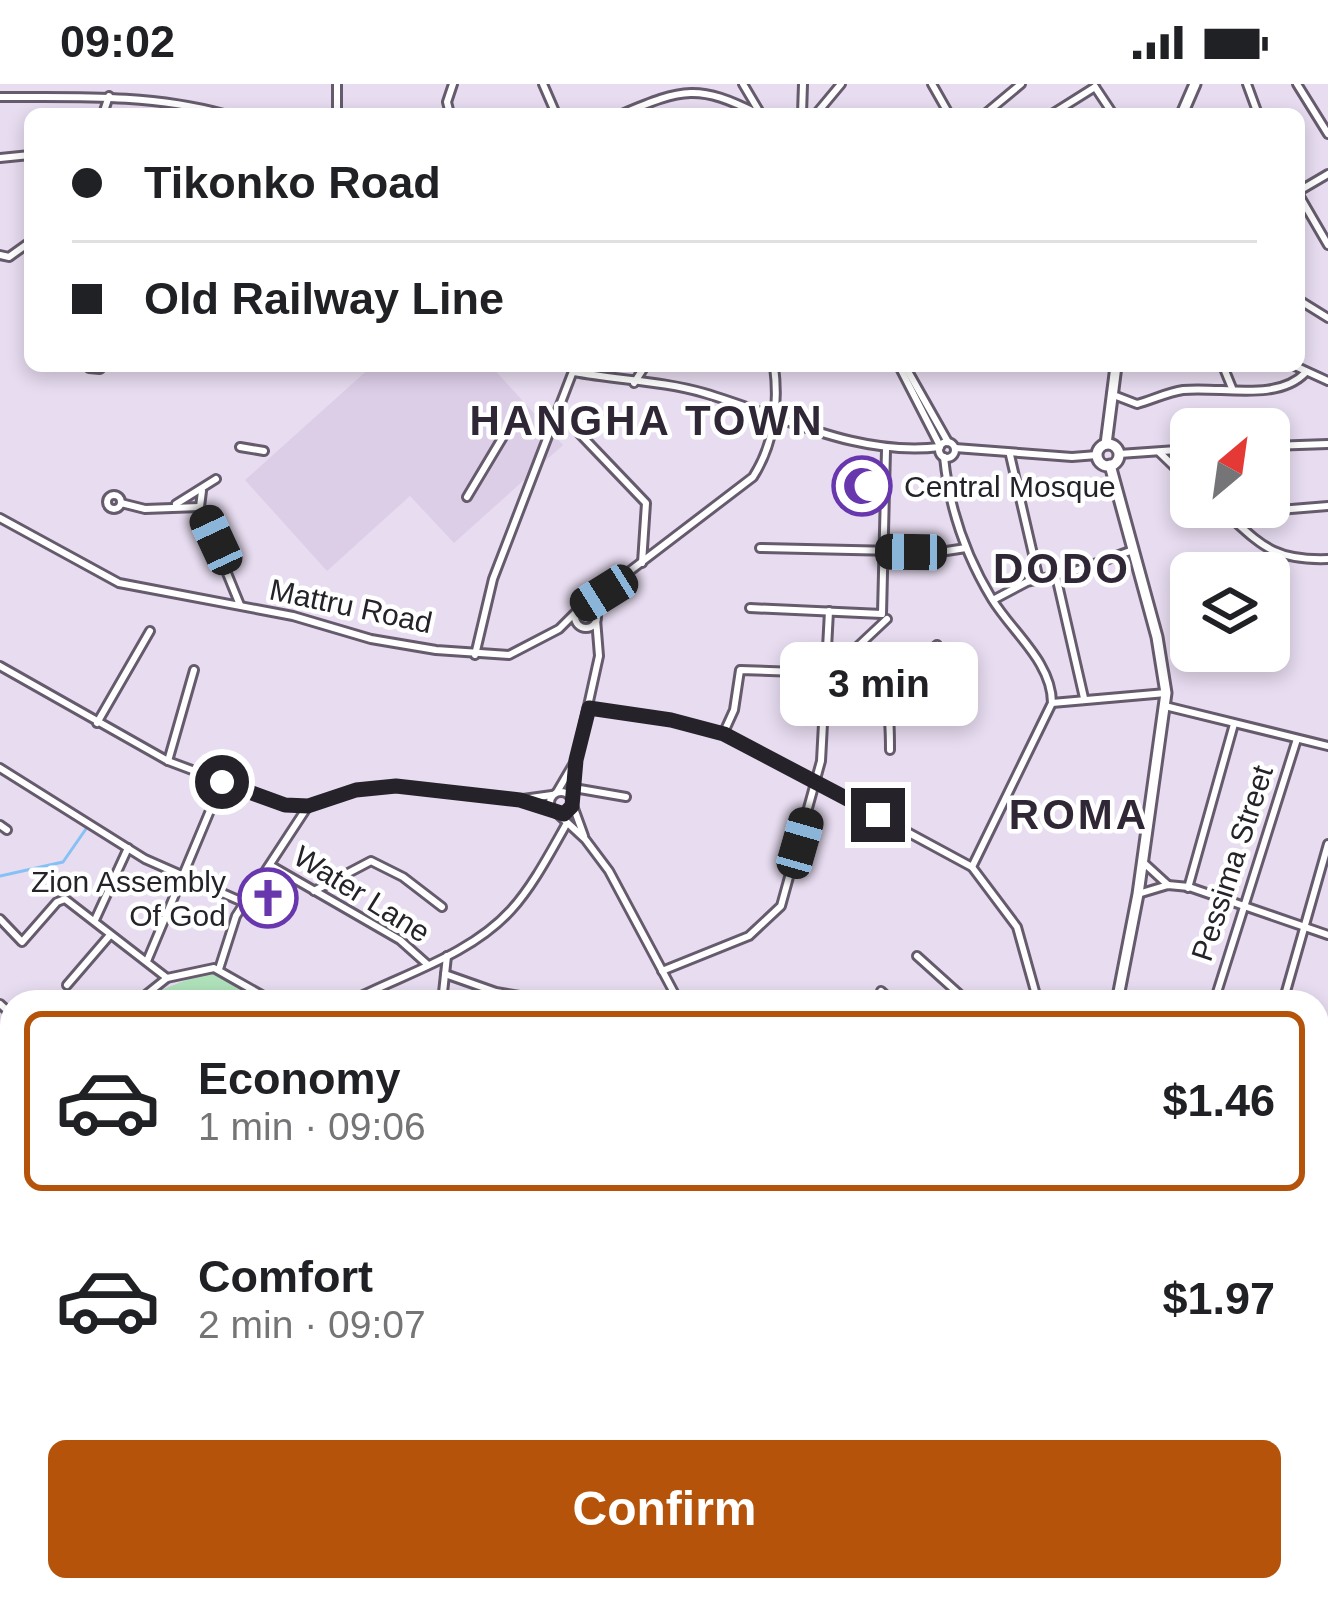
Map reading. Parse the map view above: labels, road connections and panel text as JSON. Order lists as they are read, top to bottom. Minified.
{"streets":{"street":["Mattru Road","Pessima Street","Water Lane"]},"districts":["HANGHA TOWN","DODO","ROMA"],"places":{"mosque":["Central Mosque"],"church":["Zion Assembly Of God"]},"north":"top right","page":{"status":"09:02","banner":["Tikonko Road","Old Railway Line"],"bubble":"3 min","list":[{"name":"Economy","note":"1 min · 09:06","value":"$1.46"},{"name":"Comfort","note":"2 min · 09:07","value":"$1.97"}],"buttons":"Confirm"}}
